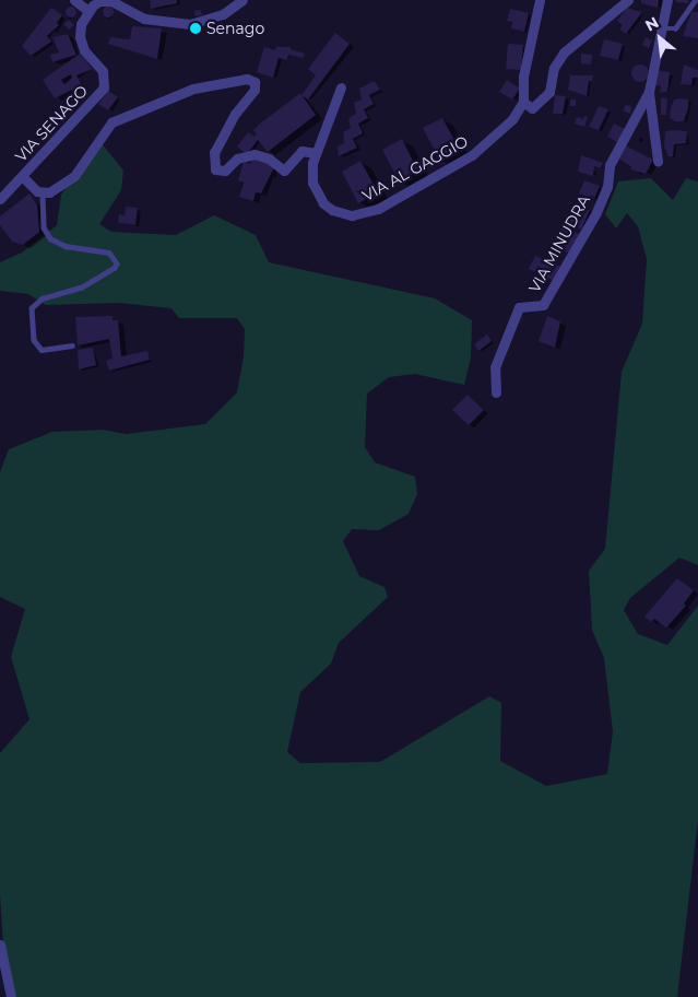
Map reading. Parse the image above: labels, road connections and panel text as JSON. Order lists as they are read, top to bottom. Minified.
{"streets":{"street":["VIA SENAGO","VIA AL GAGGIO","VIA MINUDRA"]},"places":["Senago"],"north":"top left"}
